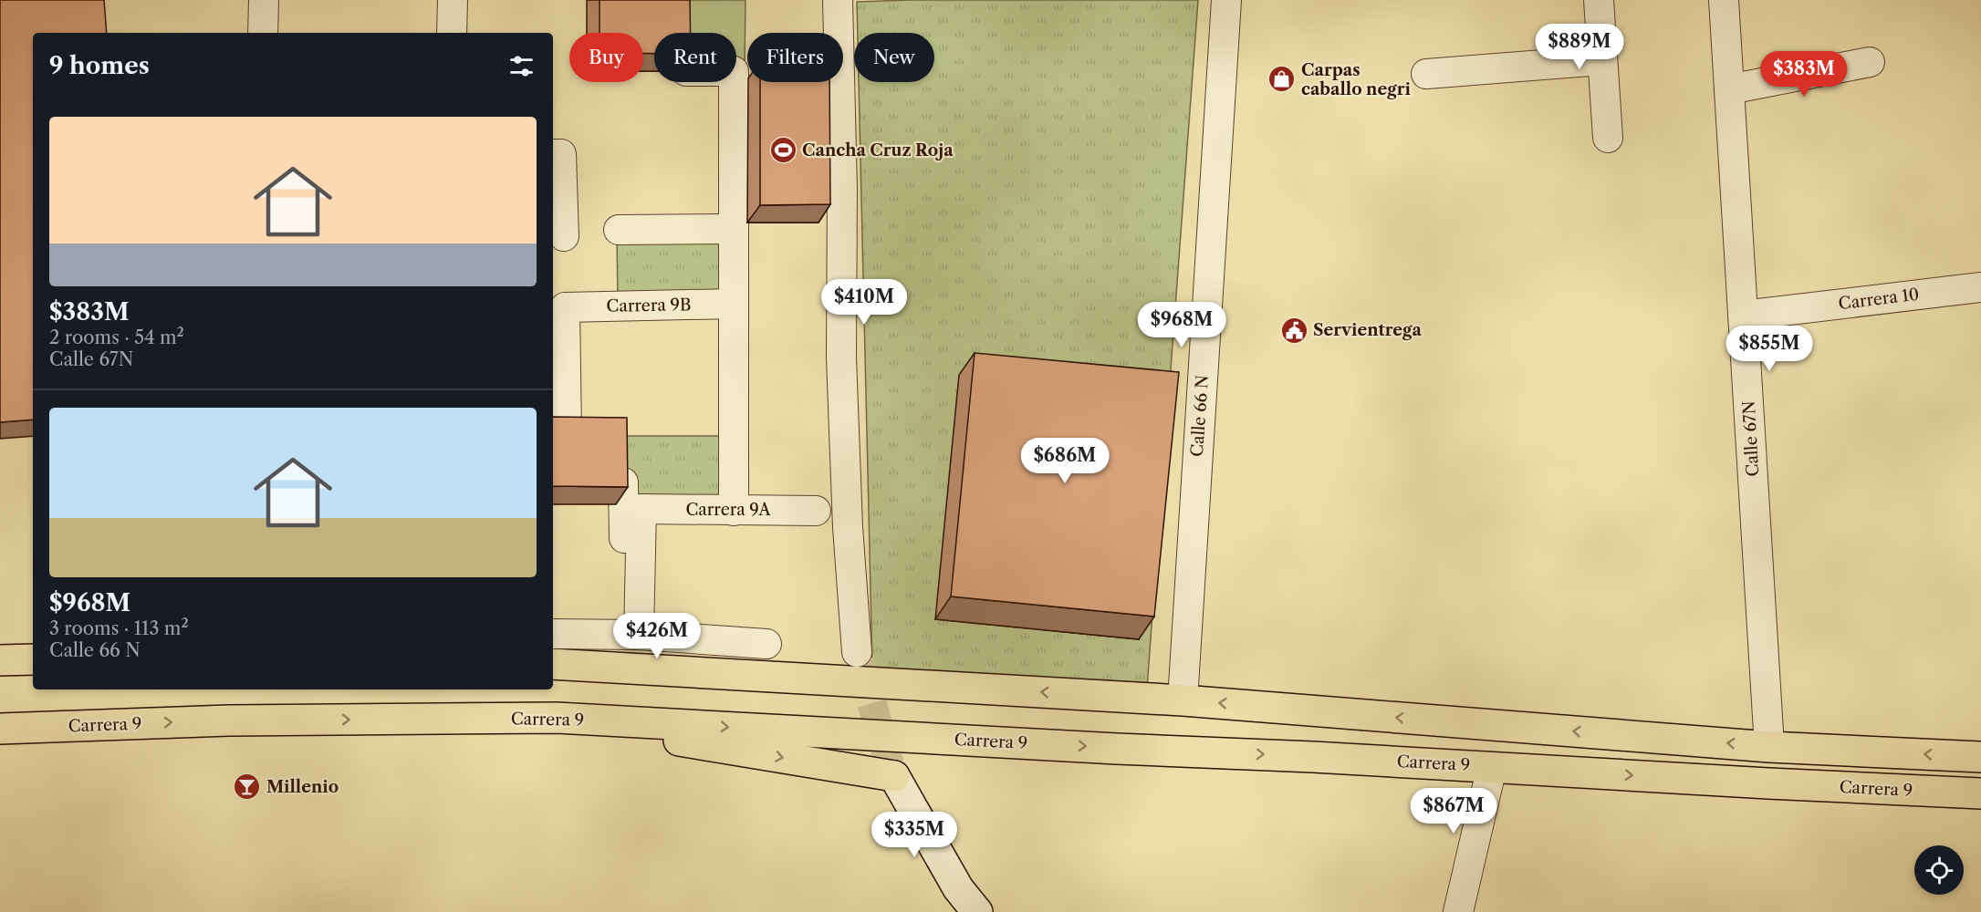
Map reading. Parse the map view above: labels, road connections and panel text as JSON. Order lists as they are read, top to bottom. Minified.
{"streets":{"main road":["Carrera 9"],"street":["Carrera 10","Carrera 9B","Calle 66 N","Calle 67N","Carrera 9A"]},"crossings":[["Carrera 10","Calle 67N"]],"places":{"shop":["Carpas caballo negri"],"sports":["Cancha Cruz Roja"],"public building":["Servientrega"],"bar":["Millenio"]},"page":{"price":["$889M","$383M","$410M","$968M","$855M","$686M","$426M","$867M","$335M"],"chip":["Buy","Rent","Filters","New"],"heading":"9 homes","list":[{"name":"$383M","note":"2 rooms · 54 m² · Calle 67N"},{"name":"$968M","note":"3 rooms · 113 m² · Calle 66 N"}]}}
